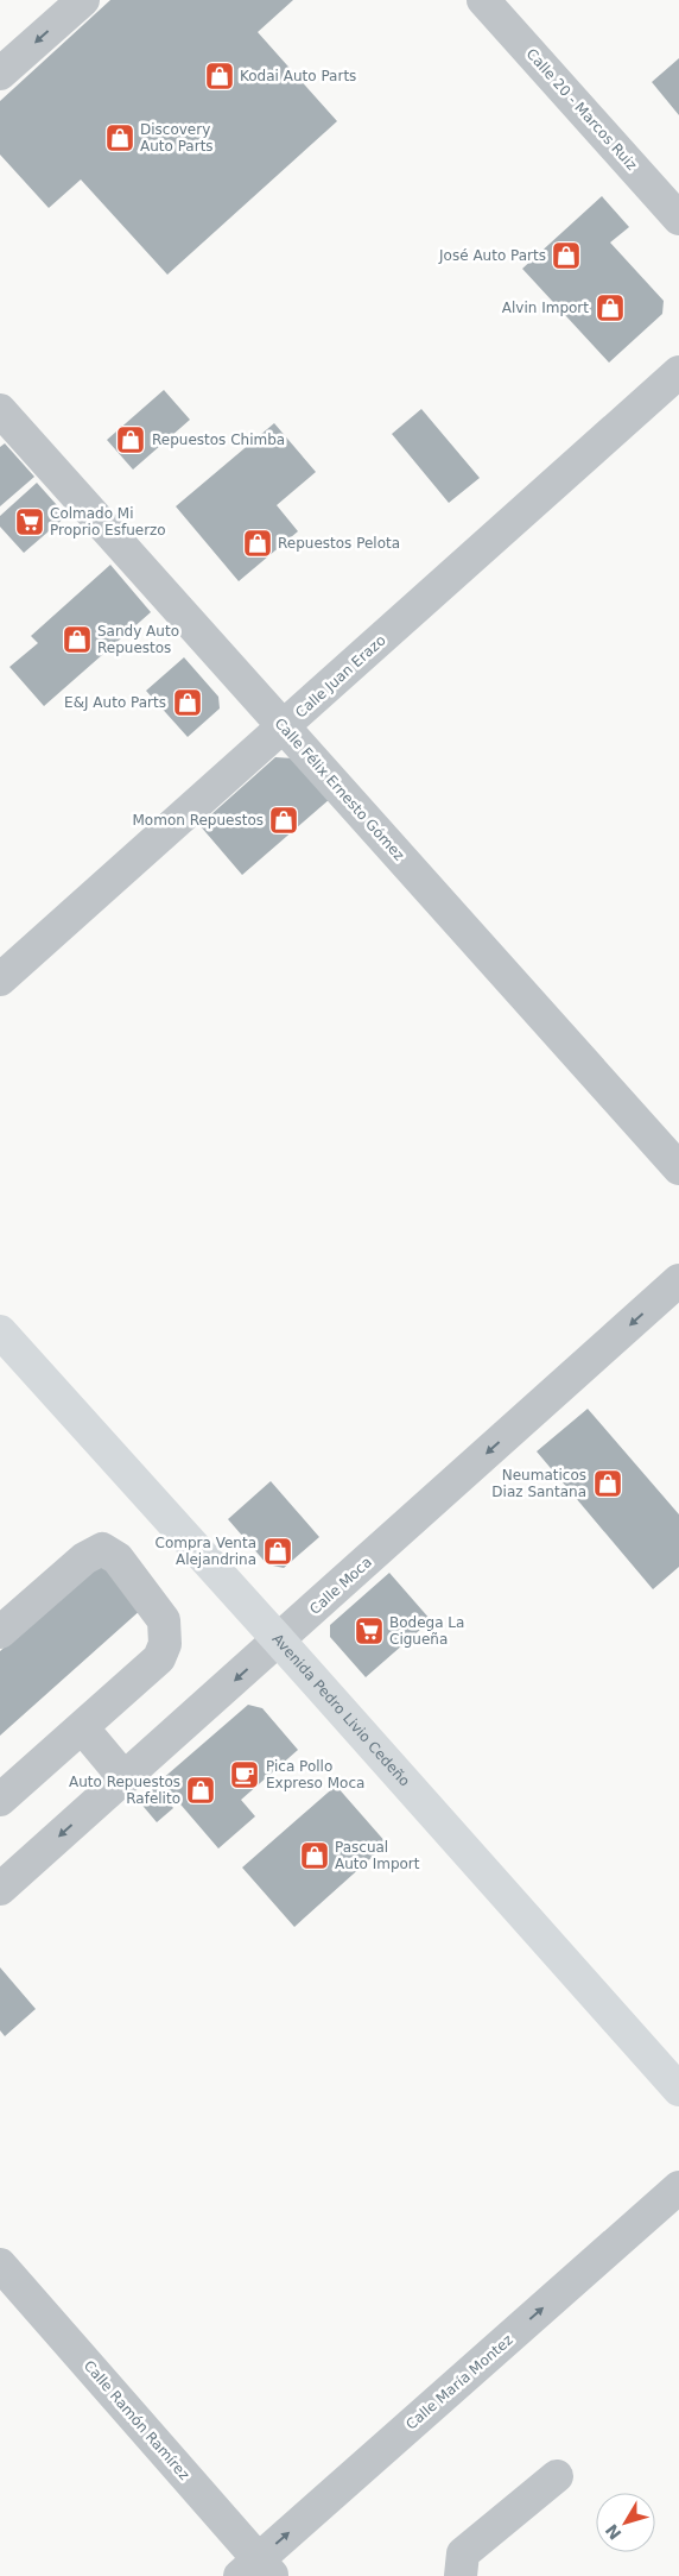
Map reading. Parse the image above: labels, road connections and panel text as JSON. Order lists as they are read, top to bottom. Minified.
{"streets":{"main road":["Avenida Pedro Livio Cedeño"],"street":["Calle 20 - Marcos Ruiz","Calle Juan Erazo","Calle Félix Ernesto Gómez","Calle Moca","Calle María Montez","Calle Ramón Ramírez"]},"crossings":[["Calle Juan Erazo","Calle Félix Ernesto Gómez"],["Calle Moca","Avenida Pedro Livio Cedeño"],["Calle María Montez","Calle Ramón Ramírez"]],"one_way":["Calle Moca","Calle María Montez"],"places":{"shop":["Kodai Auto Parts","Discovery Auto Parts","José Auto Parts","Alvin Import","Repuestos Chimba","Repuestos Pelota","Sandy Auto Repuestos","E&J Auto Parts","Momon Repuestos","Neumaticos Diaz Santana","Compra Venta Alejandrina","Auto Repuestos Rafelito","Pascual Auto Import"],"supermarket":["Colmado Mi Proprio Esfuerzo","Bodega La Cigueña"],"cafe":["Pica Pollo Expreso Moca"]},"north":"bottom left"}
